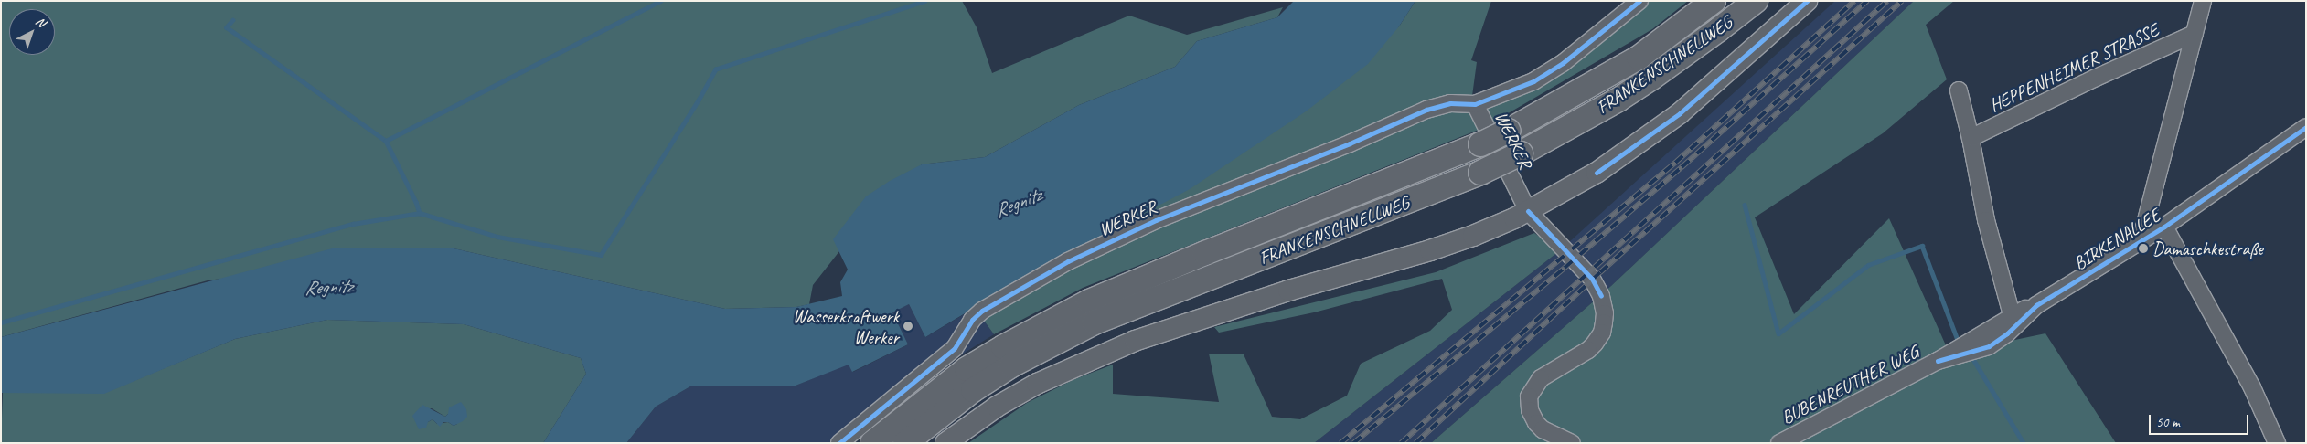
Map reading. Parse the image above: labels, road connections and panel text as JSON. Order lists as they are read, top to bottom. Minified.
{"streets":{"highway":["FRANKENSCHNELLWEG"],"street":["HEPPENHEIMER STRASSE","WERKER","BIRKENALLEE","BUBENREUTHER WEG"]},"crossings":[["HEPPENHEIMER STRASSE","BIRKENALLEE"],["BIRKENALLEE","BUBENREUTHER WEG"]],"water":["Regnitz"],"places":["Damaschkestraße","Wasserkraftwerk Werker"],"scale_bar":"50 m","north":"top right"}
